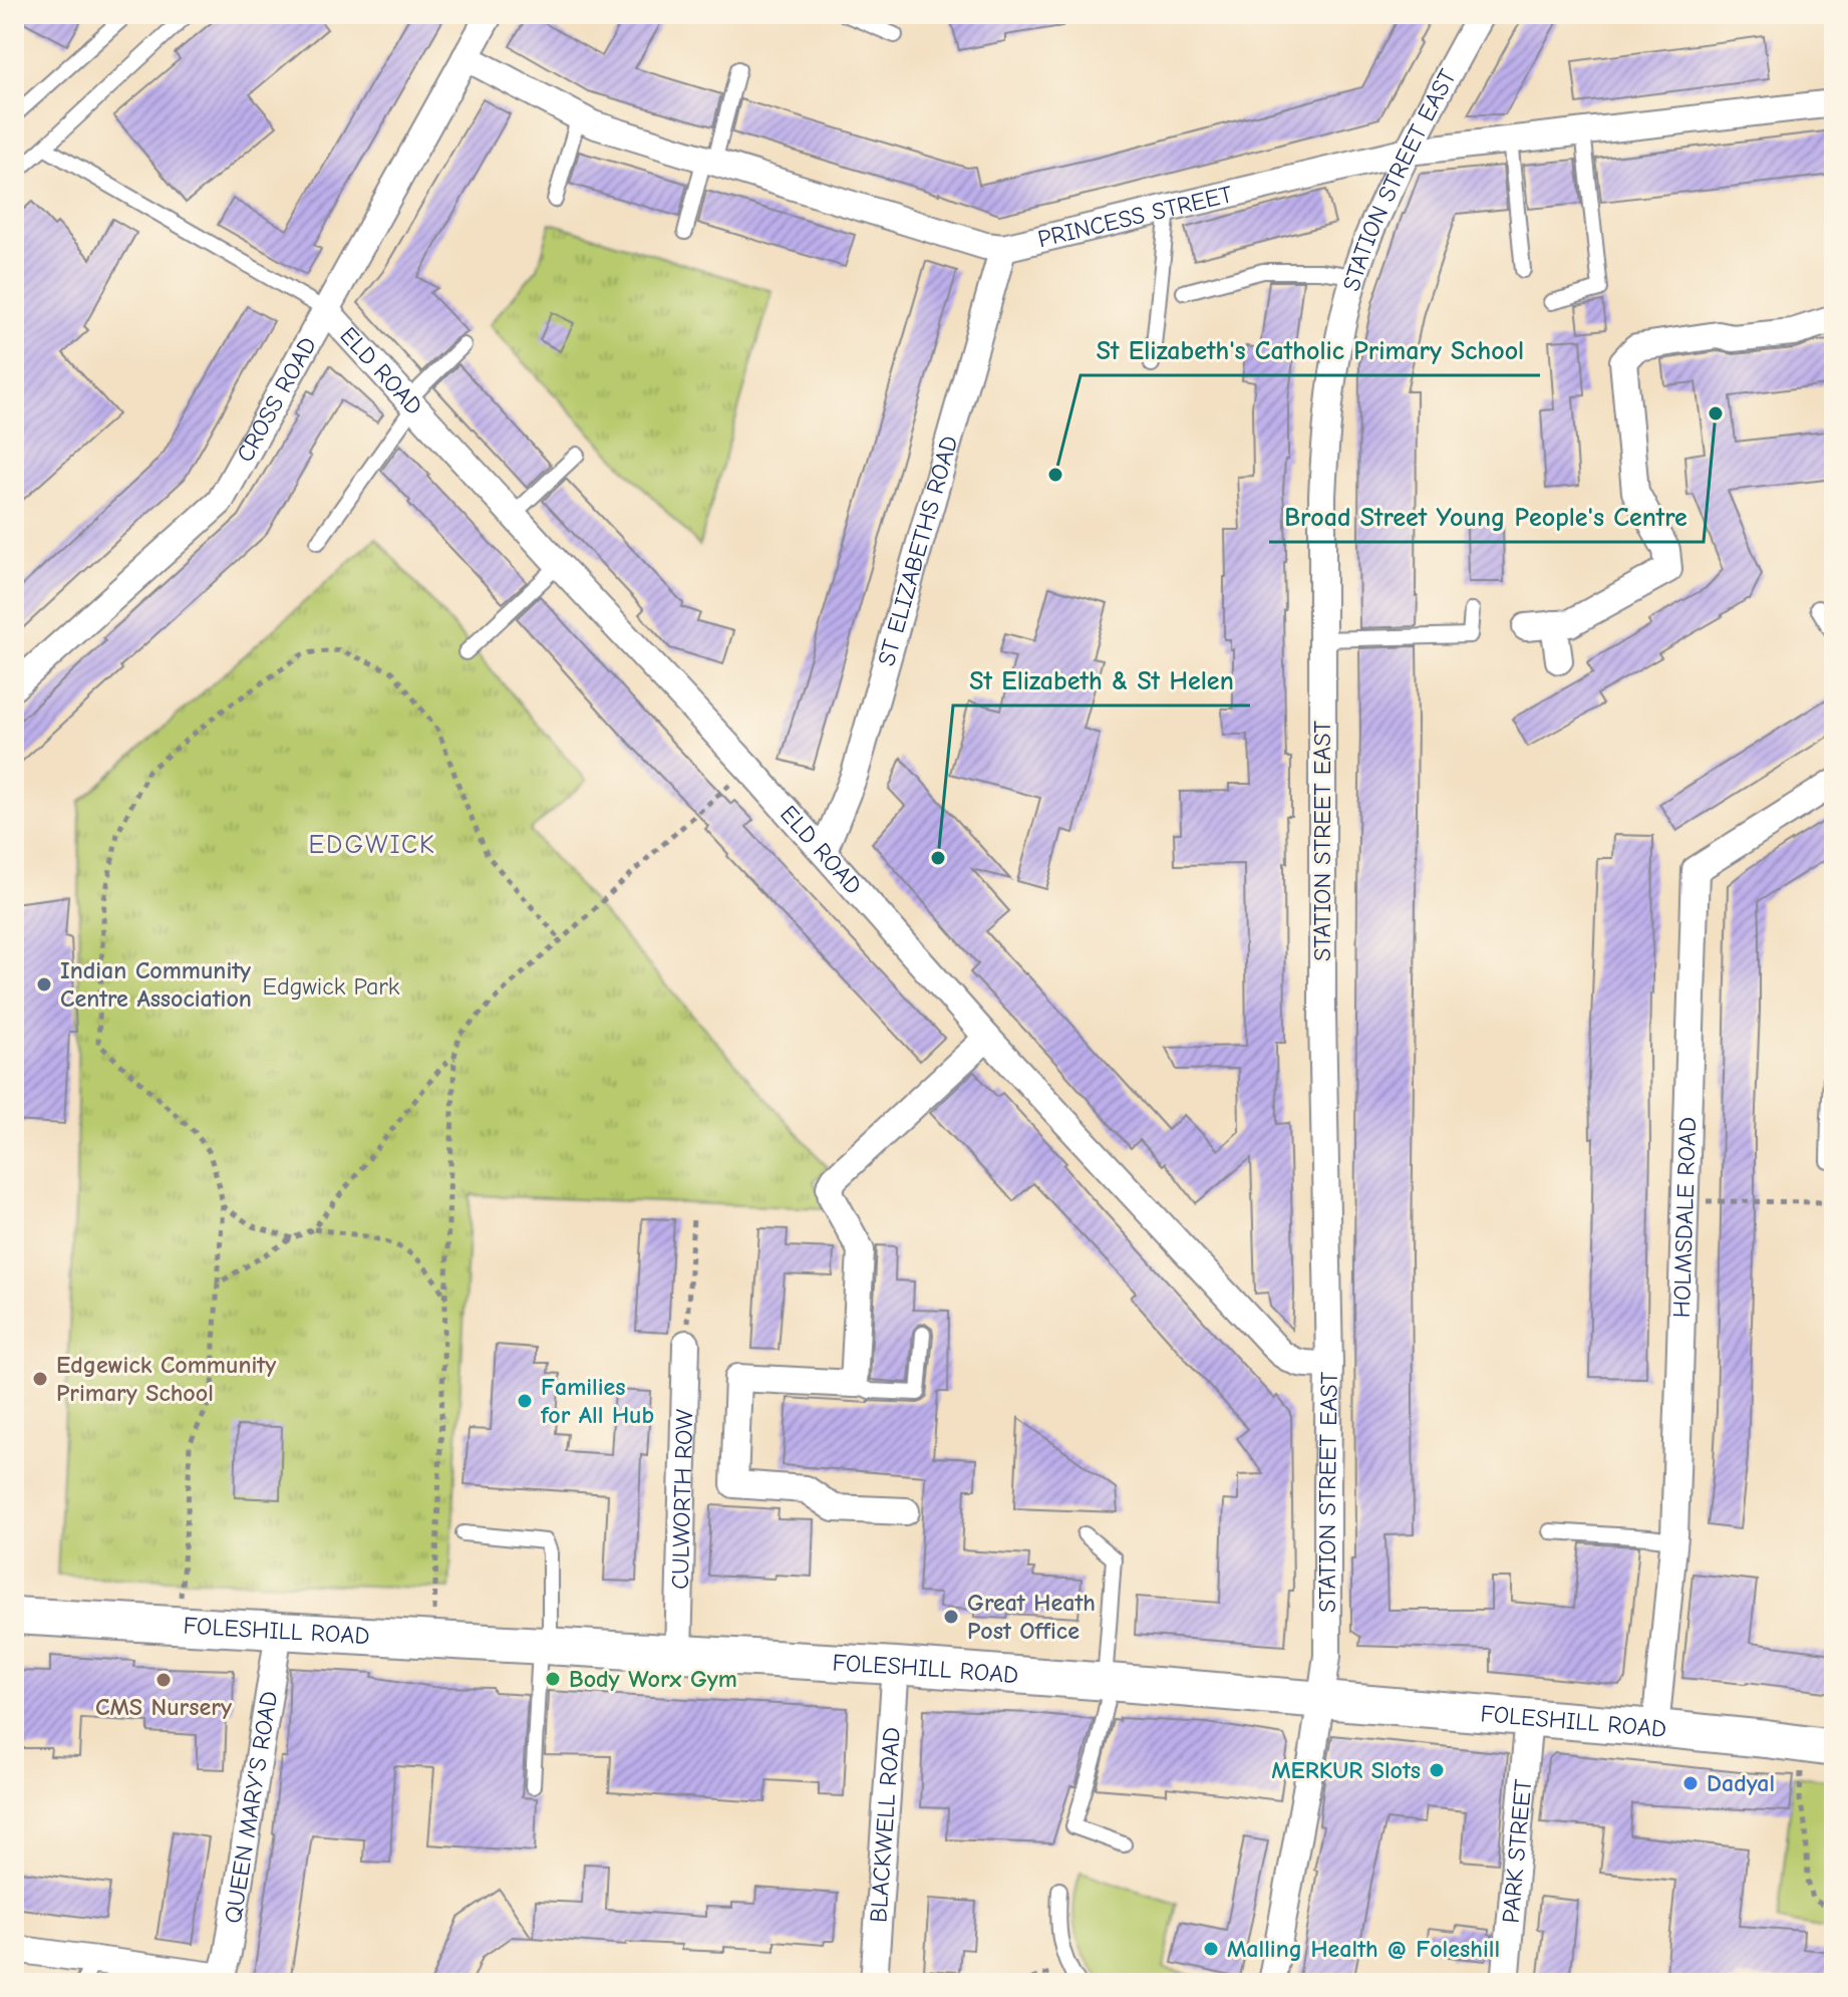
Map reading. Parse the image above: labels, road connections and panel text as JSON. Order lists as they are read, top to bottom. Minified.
{"streets":{"main road":["FOLESHILL ROAD"],"street":["STATION STREET EAST","PRINCESS STREET","ELD ROAD","CROSS ROAD","ST ELIZABETHS ROAD","HOLMSDALE ROAD","CULWORTH ROW","QUEEN MARY'S ROAD","BLACKWELL ROAD","PARK STREET"]},"crossings":[["STATION STREET EAST","PRINCESS STREET"],["STATION STREET EAST","ELD ROAD"],["STATION STREET EAST","FOLESHILL ROAD"],["PRINCESS STREET","CROSS ROAD"],["PRINCESS STREET","ST ELIZABETHS ROAD"],["ELD ROAD","CROSS ROAD"],["ELD ROAD","ST ELIZABETHS ROAD"],["HOLMSDALE ROAD","FOLESHILL ROAD"],["CULWORTH ROW","FOLESHILL ROAD"],["FOLESHILL ROAD","QUEEN MARY'S ROAD"],["FOLESHILL ROAD","BLACKWELL ROAD"],["FOLESHILL ROAD","PARK STREET"]],"districts":["EDGWICK"],"parks":["Edgwick Park"],"places":["Broad Street Young People's Centre","St Elizabeth's Catholic Primary School","St Elizabeth & St Helen","Indian Community Centre Association","Edgewick Community Primary School","Families for All Hub","Great Heath Post Office","Body Worx Gym","CMS Nursery","MERKUR Slots","Dadyal","Malling Health @ Foleshill"]}
